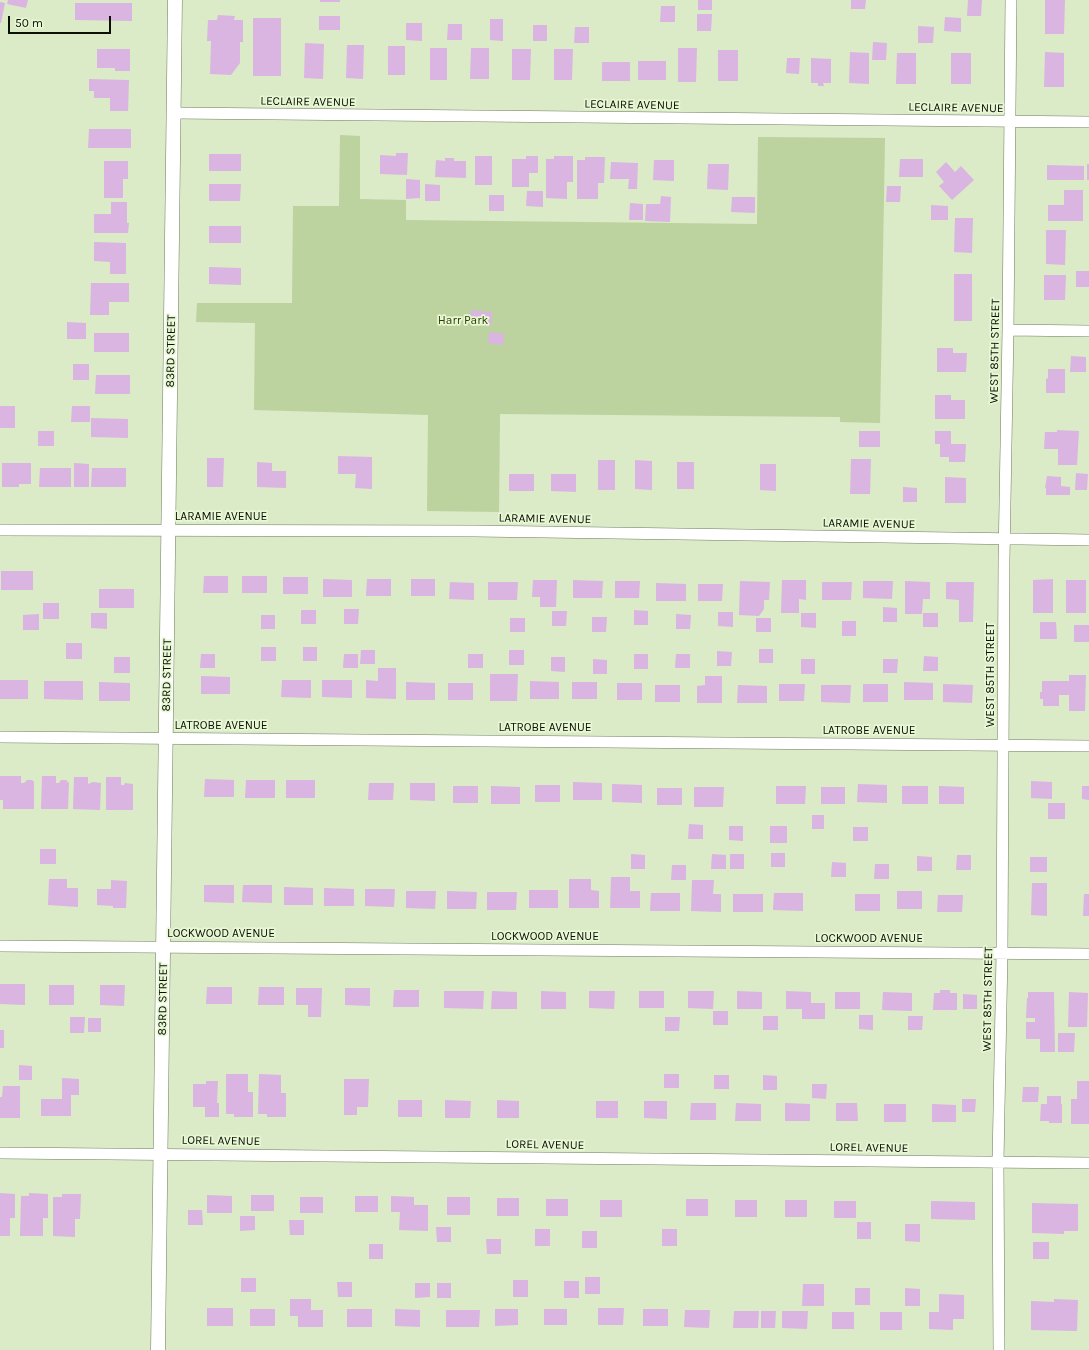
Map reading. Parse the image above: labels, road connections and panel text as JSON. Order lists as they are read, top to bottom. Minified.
{"streets":{"street":["LECLAIRE AVENUE","83RD STREET","WEST 85TH STREET","LARAMIE AVENUE","LATROBE AVENUE","LOCKWOOD AVENUE","LOREL AVENUE"]},"crossings":[["LECLAIRE AVENUE","83RD STREET"],["LECLAIRE AVENUE","WEST 85TH STREET"],["83RD STREET","LARAMIE AVENUE"],["83RD STREET","LATROBE AVENUE"],["83RD STREET","LOCKWOOD AVENUE"],["83RD STREET","LOREL AVENUE"],["WEST 85TH STREET","LARAMIE AVENUE"],["WEST 85TH STREET","LATROBE AVENUE"],["WEST 85TH STREET","LOCKWOOD AVENUE"],["WEST 85TH STREET","LOREL AVENUE"]],"parks":["Harr Park"],"scale_bar":"50 m"}
